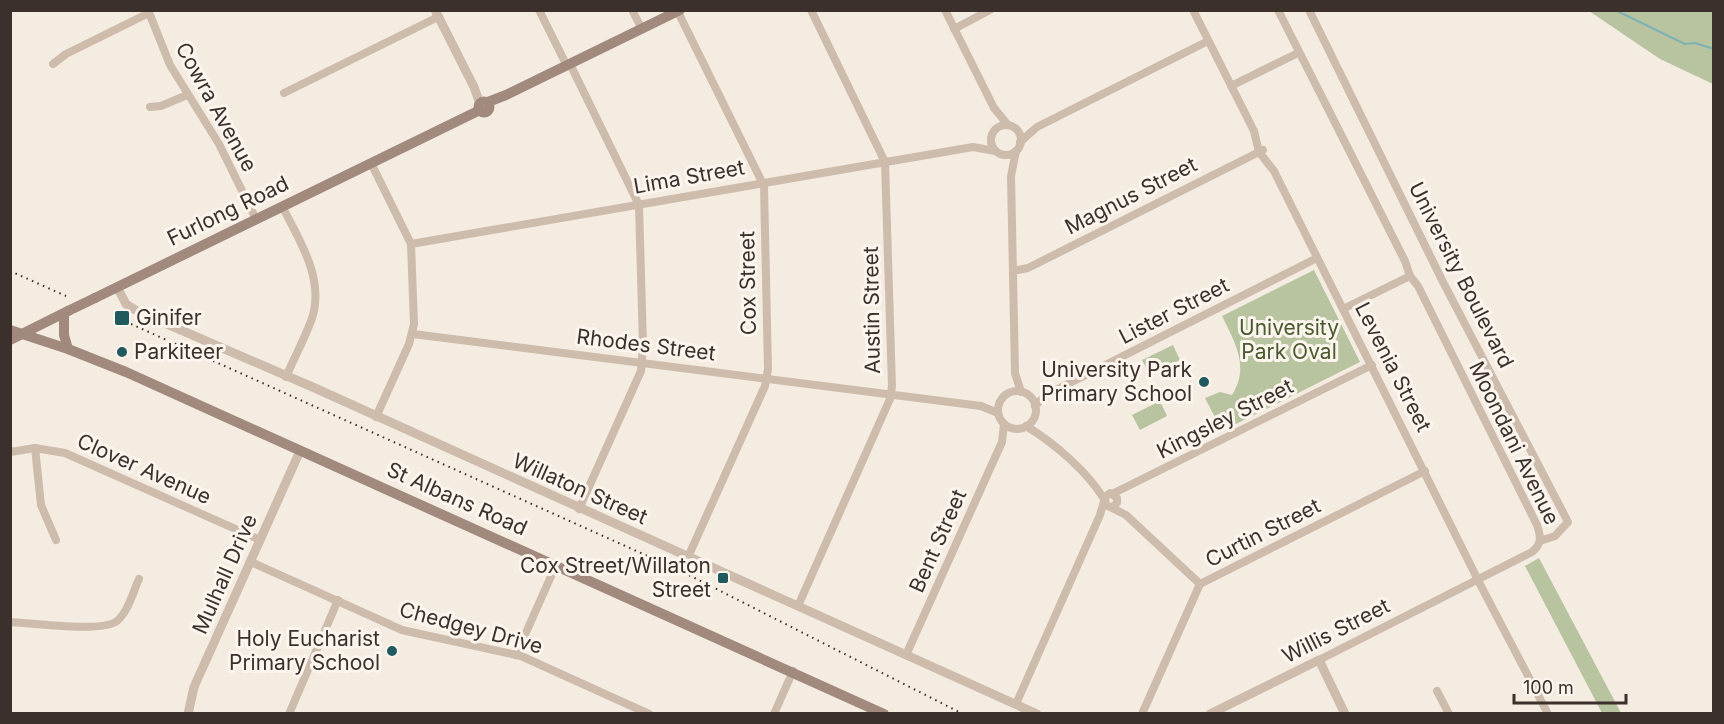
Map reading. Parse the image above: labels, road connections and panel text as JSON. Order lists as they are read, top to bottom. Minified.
{"streets":{"main road":["Furlong Road","St Albans Road"],"street":["Cowra Avenue","Lima Street","Magnus Street","University Boulevard","Cox Street","Austin Street","Lister Street","Rhodes Street","Levenia Street","Kingsley Street","Moondani Avenue","Clover Avenue","Willaton Street","Curtin Street","Bent Street","Mulhall Drive","Chedgey Drive","Willis Street"]},"crossings":[["Cowra Avenue","Furlong Road"],["Lima Street","Cox Street"],["Lima Street","Austin Street"],["Magnus Street","Levenia Street"],["Furlong Road","Cox Street"],["Furlong Road","Willaton Street"],["Furlong Road","St Albans Road"],["University Boulevard","Moondani Avenue"],["Cox Street","Rhodes Street"],["Cox Street","Willaton Street"],["Austin Street","Rhodes Street"],["Austin Street","Willaton Street"],["Lister Street","Rhodes Street"],["Lister Street","Levenia Street"],["Lister Street","Bent Street"],["Rhodes Street","Bent Street"],["Levenia Street","Kingsley Street"],["Levenia Street","Moondani Avenue"],["Levenia Street","Curtin Street"],["Levenia Street","Willis Street"],["Kingsley Street","Willaton Street"],["Moondani Avenue","Willis Street"],["Clover Avenue","Mulhall Drive"],["Willaton Street","Bent Street"],["St Albans Road","Mulhall Drive"],["Mulhall Drive","Chedgey Drive"]],"parks":["University Park Oval"],"places":{"transit":["Ginifer","Cox Street/Willaton Street"],"other":["Parkiteer","University Park Primary School","Holy Eucharist Primary School"]},"scale_bar":"100 m"}
